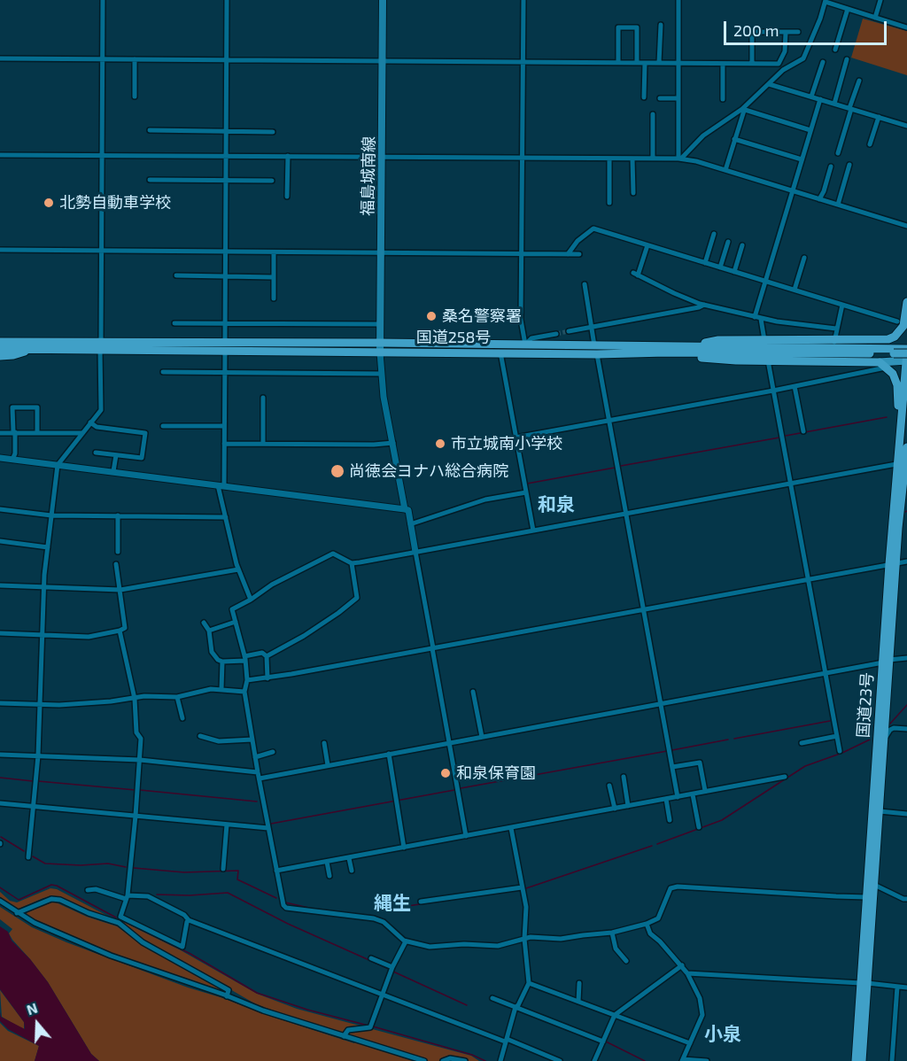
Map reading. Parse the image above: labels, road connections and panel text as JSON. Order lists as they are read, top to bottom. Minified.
{"streets":{"highway":["国道258号","国道23号"],"main road":["福島城南線"]},"crossings":[["福島城南線","国道258号"],["国道258号","国道23号"]],"districts":["和泉","縄生","小泉"],"places":["北勢自動車学校","桑名警察署","市立城南小学校","尚徳会ヨナハ総合病院","和泉保育園"],"scale_bar":"200 m","north":"top"}
